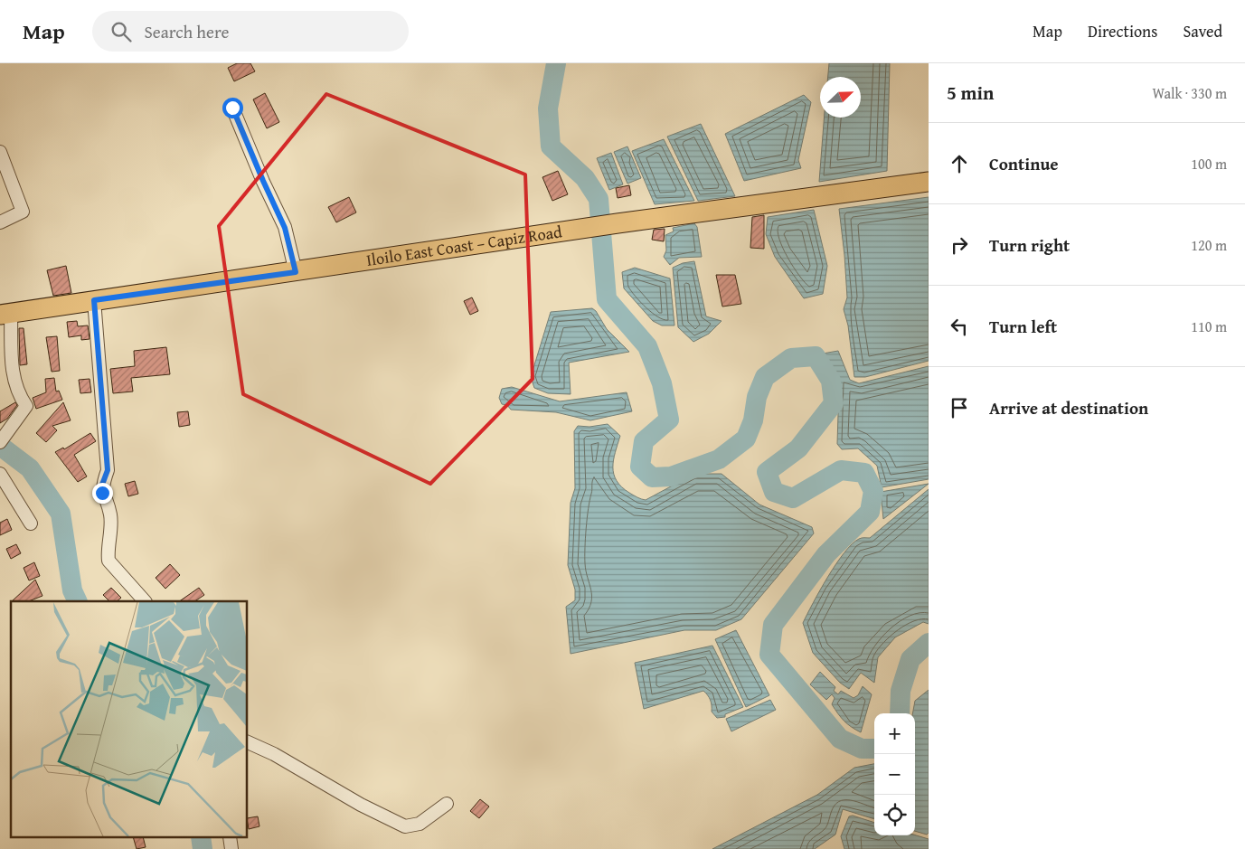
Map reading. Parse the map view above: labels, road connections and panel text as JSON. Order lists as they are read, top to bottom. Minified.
{"streets":{"main road":["Iloilo East Coast – Capiz Road"]},"north":"top right","page":{"header":"Map","search":"Search here","nav":["Map","Directions","Saved"],"heading":["5 min","Walk · 330 m"],"list":[["Continue","100 m"],["Turn right","120 m"],["Turn left","110 m"],"Arrive at destination"],"map_buttons":["+","−"]}}
